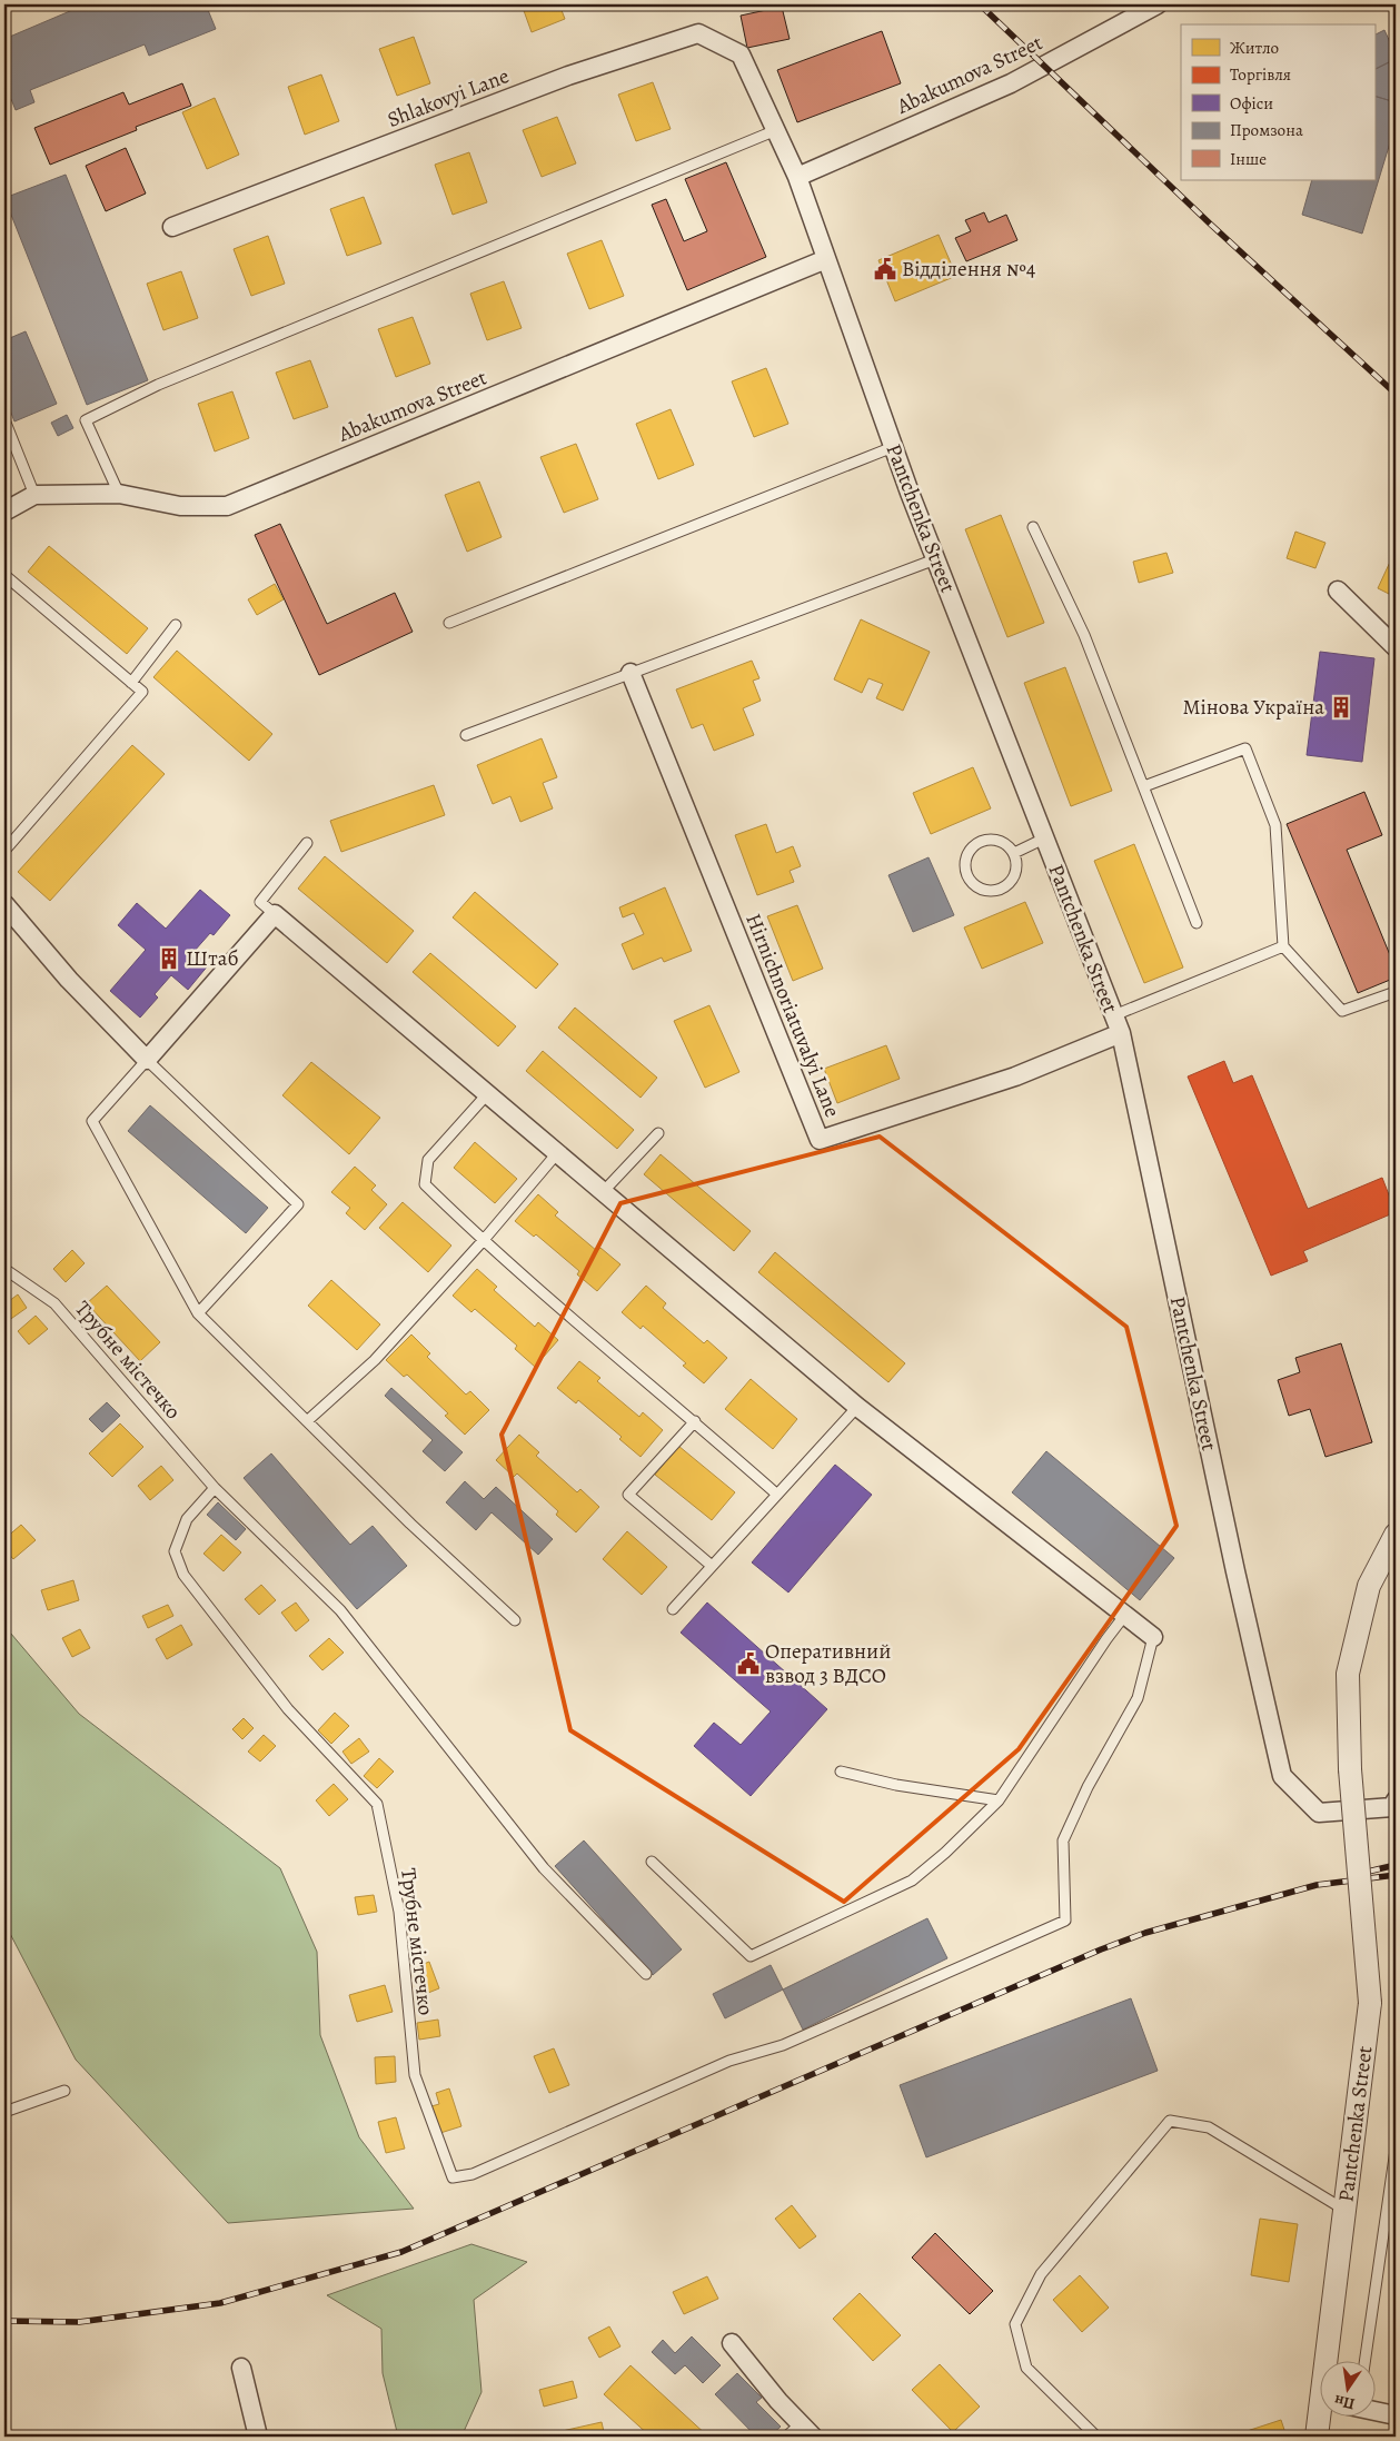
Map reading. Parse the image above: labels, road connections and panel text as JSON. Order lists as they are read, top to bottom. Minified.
{"streets":{"street":["Abakumova Street","Shlakovyi Lane","Pantchenka Street","Hirnichnoriatuvalyi Lane"],"lane":["Трубне містечко"]},"crossings":[["Abakumova Street","Pantchenka Street"],["Shlakovyi Lane","Pantchenka Street"],["Pantchenka Street","Hirnichnoriatuvalyi Lane"]],"places":{"public building":["Відділення №4","Оперативний взвод 3 ВДСО"],"building":["Мінова Україна","Штаб"]},"legend":["Житло","Торгівля","Офіси","Промзона","Інше"],"north":"bottom"}
